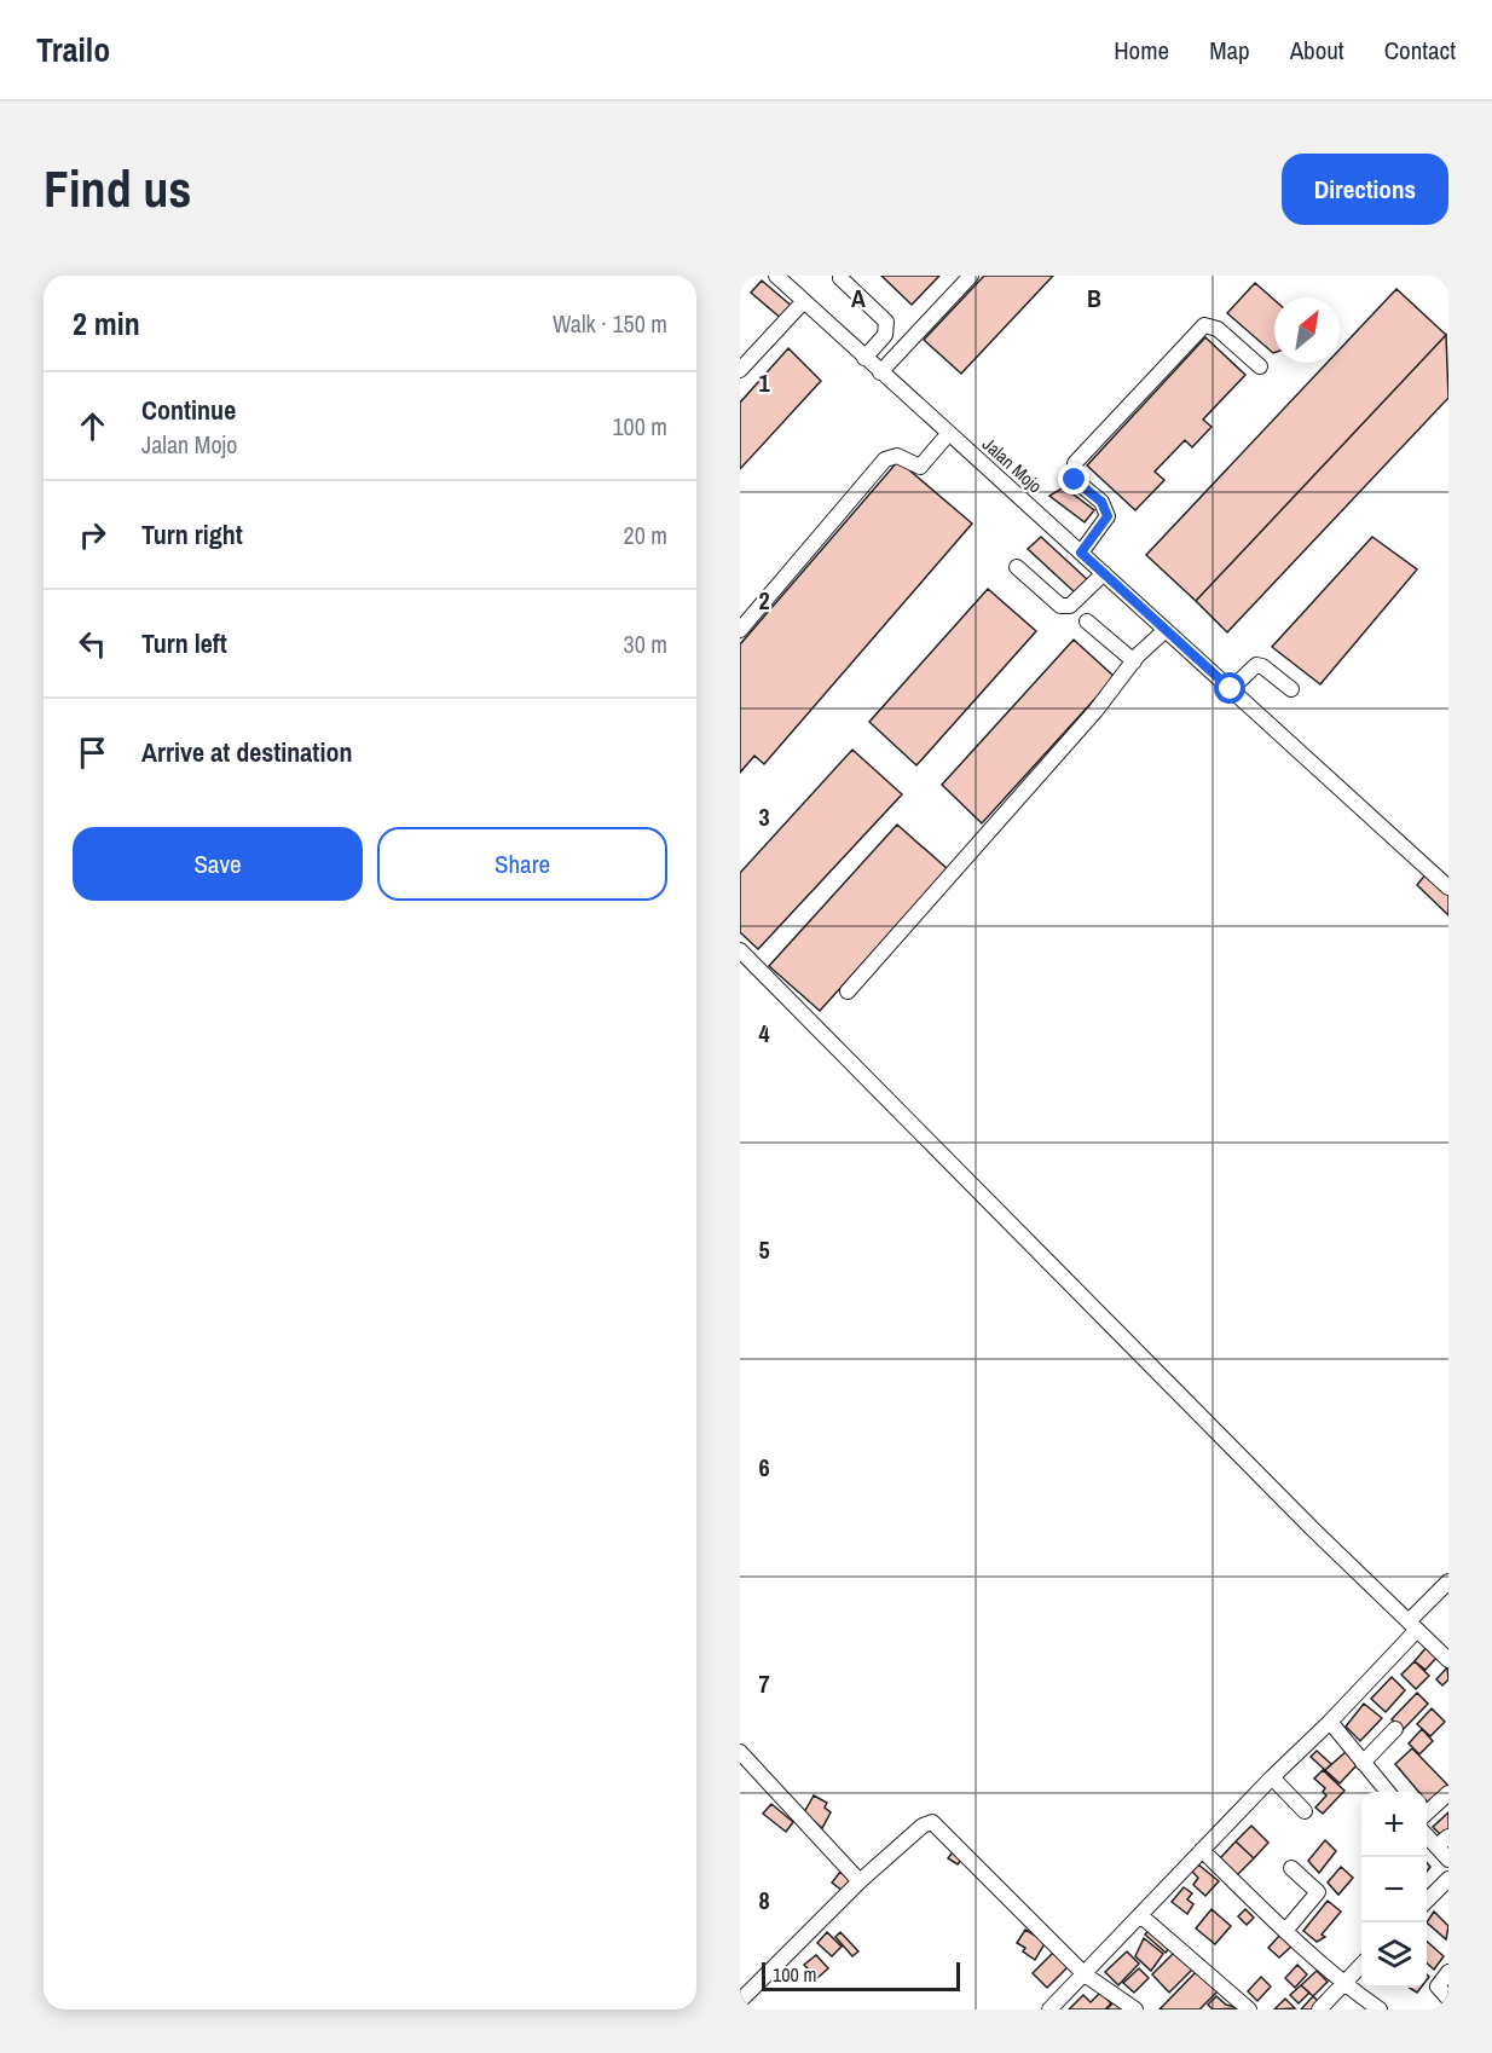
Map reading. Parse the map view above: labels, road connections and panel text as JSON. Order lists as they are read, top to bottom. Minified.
{"streets":{"street":["Jalan Mojo"]},"scale_bar":"100 m","north":"top right","page":{"header":"Trailo","nav":["Home","Map","About","Contact"],"buttons":["Directions",["Save","Share"]],"title":"Find us","heading":["2 min","Walk · 150 m"],"list":[["Continue","Jalan Mojo","100 m"],["Turn right","20 m"],["Turn left","30 m"],"Arrive at destination"],"map_buttons":["+","−"],"scale":"100 m"},"grid":{"columns":["A","B"],"rows":["1","2","3","4","5","6","7","8"]}}
